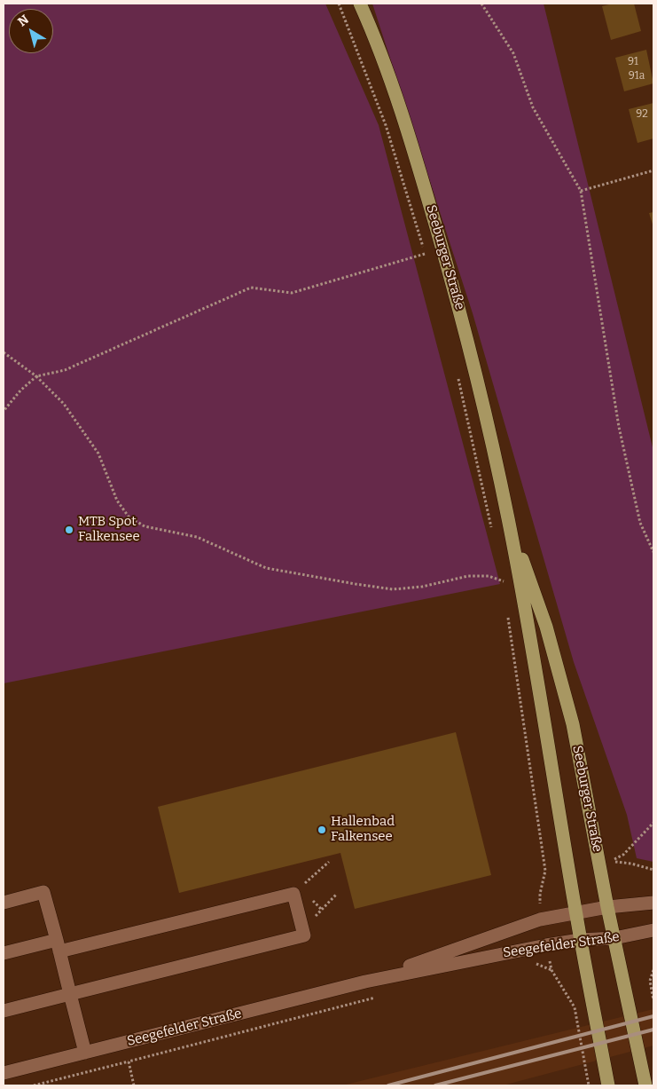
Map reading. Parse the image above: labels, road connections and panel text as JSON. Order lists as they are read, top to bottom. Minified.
{"streets":{"main road":["Seeburger Straße"],"street":["Seegefelder Straße"]},"crossings":[["Seeburger Straße","Seegefelder Straße"]],"places":["MTB Spot Falkensee","Hallenbad Falkensee"],"house_numbers":["91","91a","92"],"north":"top left"}
